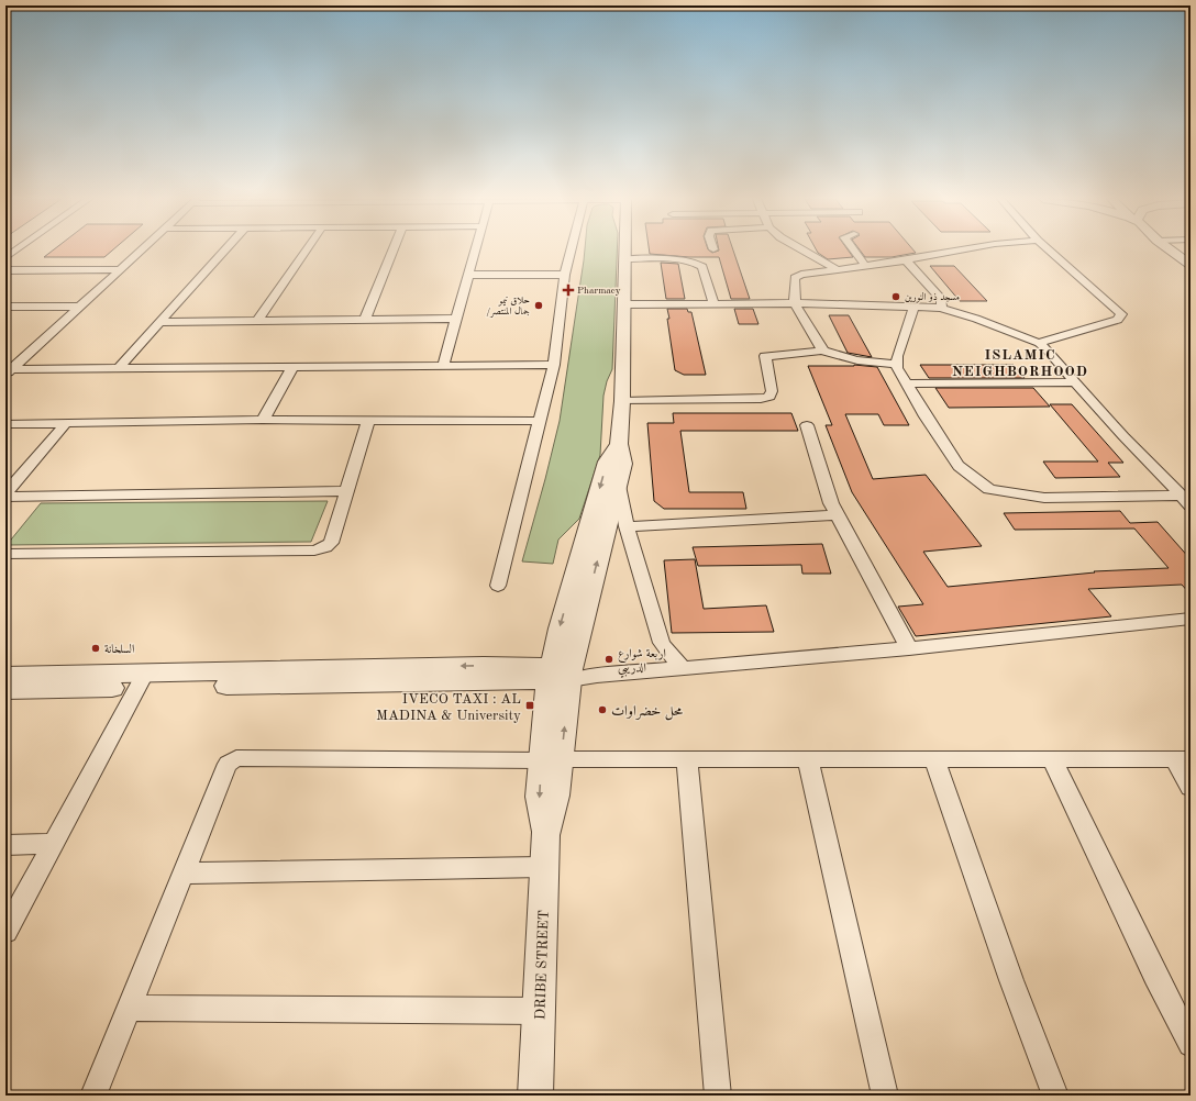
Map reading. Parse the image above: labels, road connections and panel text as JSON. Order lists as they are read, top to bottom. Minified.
{"streets":{"street":["DRIBE STREET"]},"districts":["ISLAMIC NEIGHBORHOOD"],"places":{"health":["Pharmacy"],"other":["مسجد ذو النورين","حلاق نيمو /جمال المنتصر","السلخانة","اربعة شوارع الدريبي","محل خضراوات"],"transit":["IVECO TAXI : AL MADINA & University"]}}
